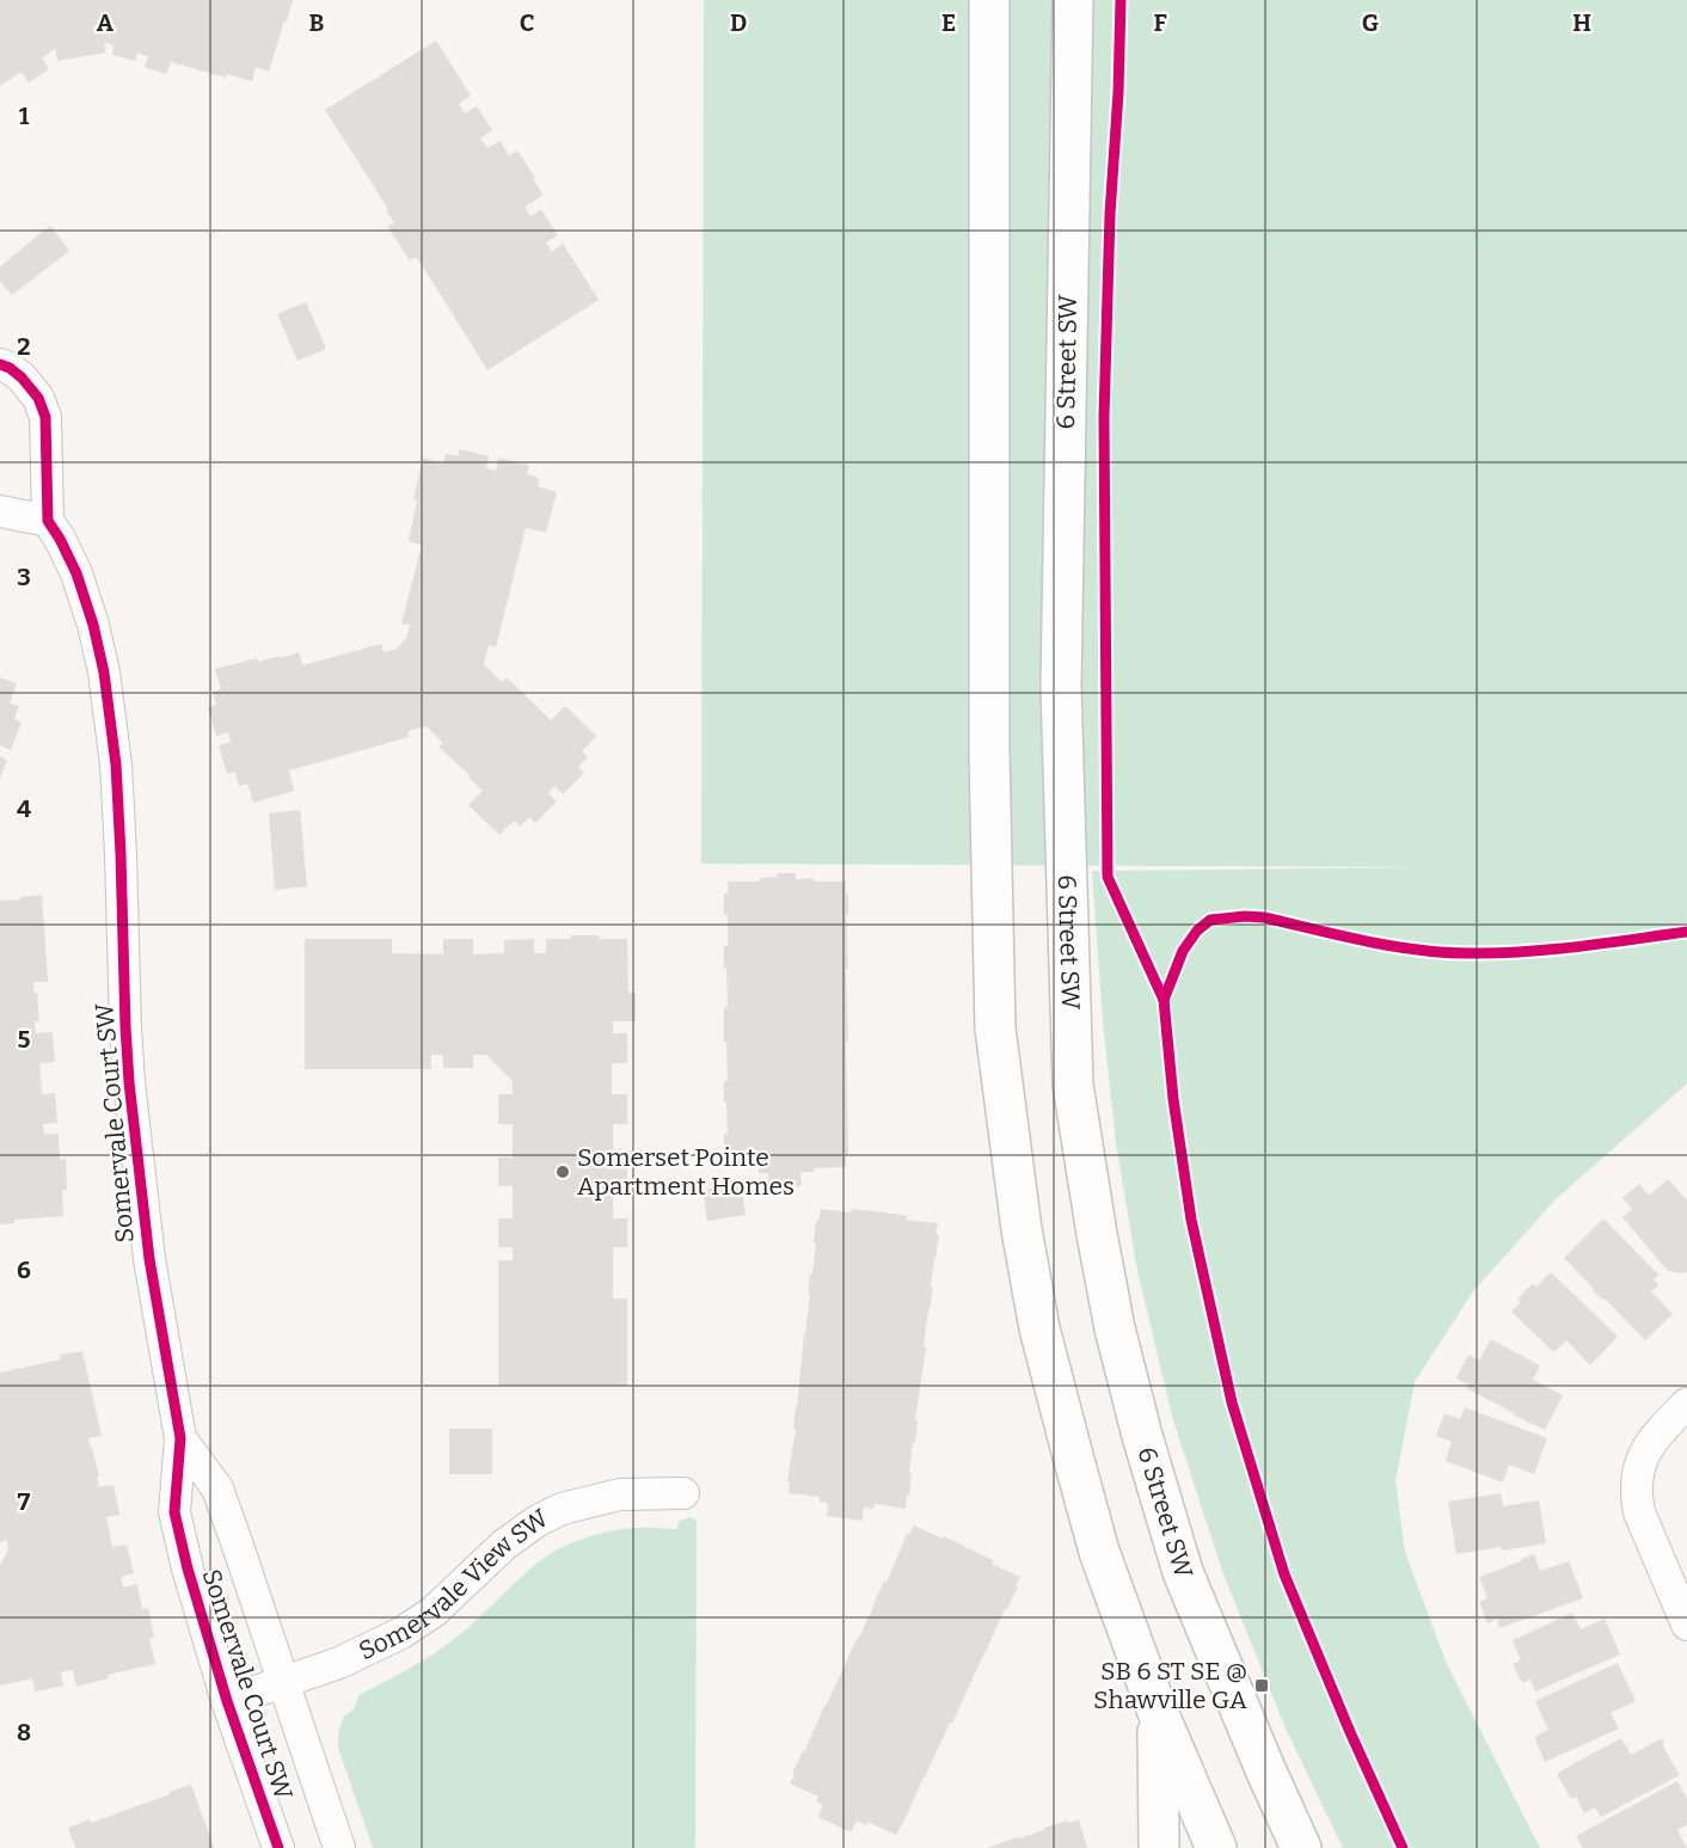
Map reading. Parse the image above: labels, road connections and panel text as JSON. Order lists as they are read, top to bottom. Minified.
{"streets":{"main road":["6 Street SW"],"street":["Somervale Court SW","Somervale View SW"]},"crossings":[["Somervale Court SW","Somervale View SW"]],"places":{"other":["Somerset Pointe Apartment Homes"],"transit":["SB 6 ST SE @ Shawville GA"]},"grid":{"columns":["A","B","C","D","E","F","G","H"],"rows":["1","2","3","4","5","6","7","8"]}}
